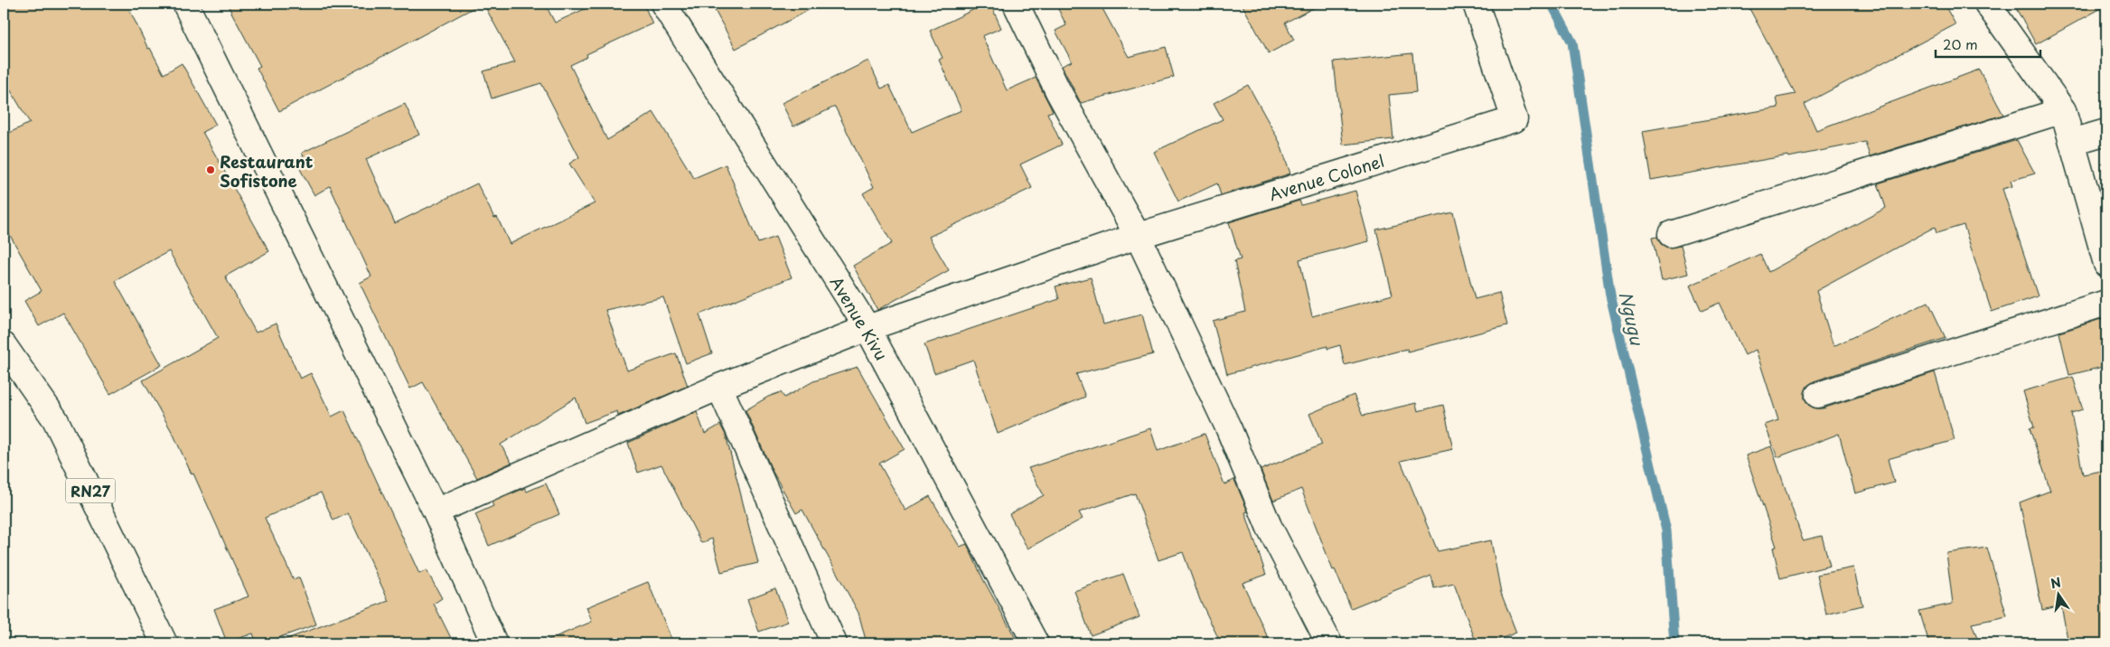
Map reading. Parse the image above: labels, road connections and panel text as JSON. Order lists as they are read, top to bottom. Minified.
{"streets":{"street":["Avenue Colonel","Avenue Kivu","RN27"]},"crossings":[["Avenue Colonel","Avenue Kivu"]],"water":["Ngugu"],"places":["Restaurant Sofistone"],"scale_bar":"20 m","north":"top"}
